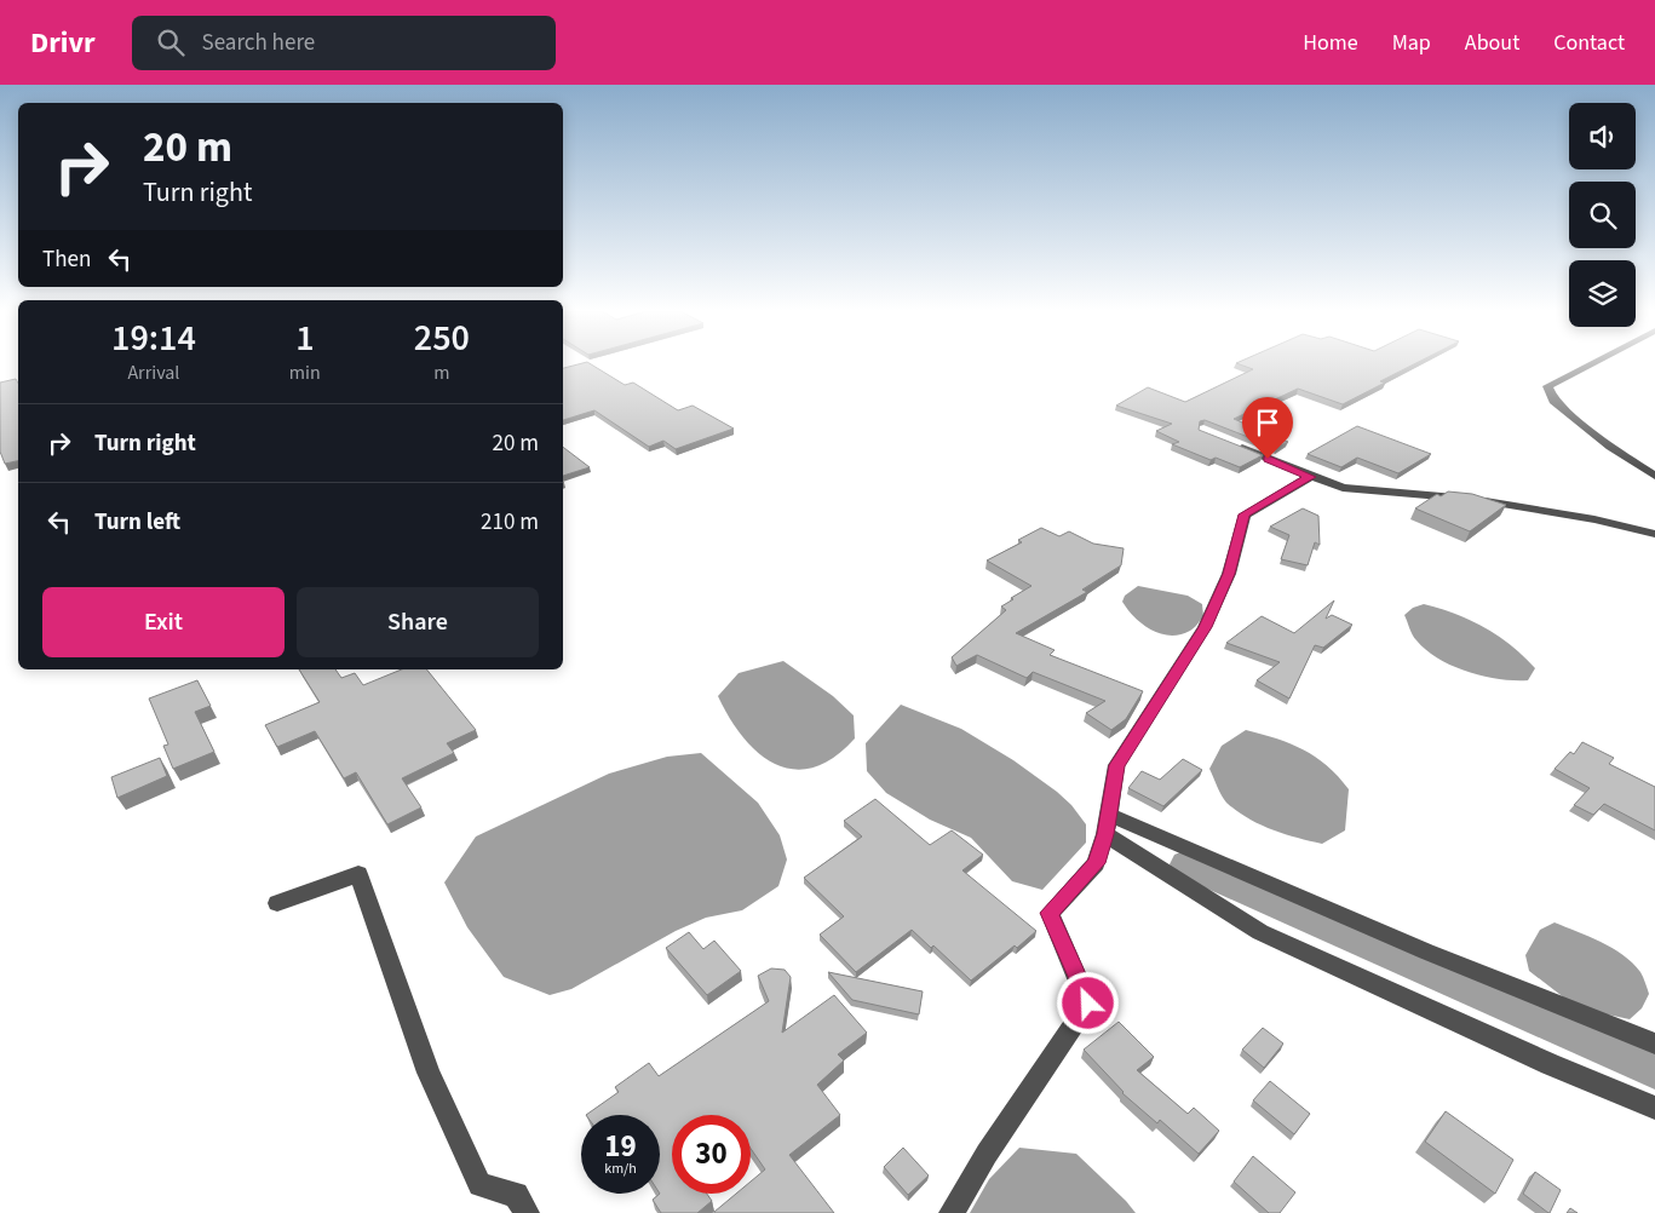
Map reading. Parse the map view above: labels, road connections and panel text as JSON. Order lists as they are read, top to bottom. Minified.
{"page":{"header":"Drivr","search":"Search here","nav":["Home","Map","About","Contact"],"turn":["20 m","Turn right"],"then":"Then","eta":["19:14","Arrival","1","min","250","m"],"list":[{"name":"Turn right","value":"20 m"},{"name":"Turn left","value":"210 m"}],"buttons":["Exit","Share"],"speed":"19 km/h","limit":"30"}}
